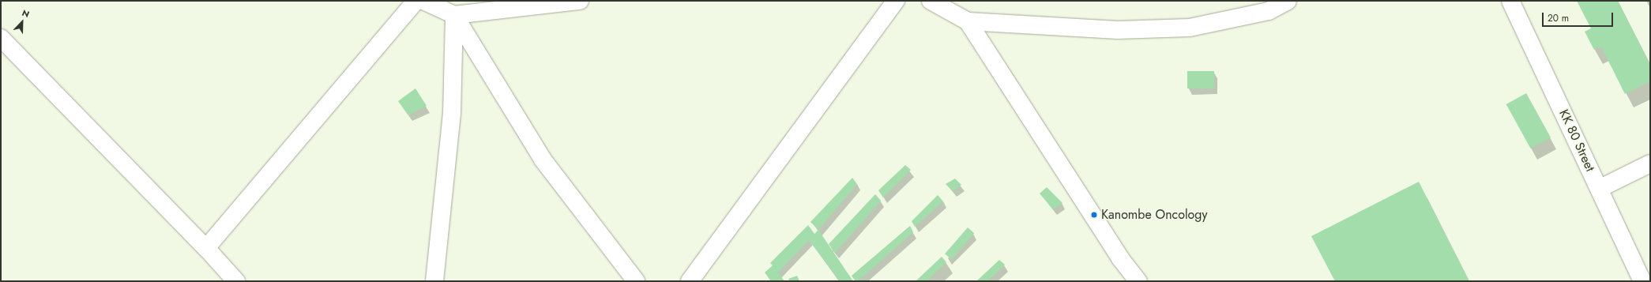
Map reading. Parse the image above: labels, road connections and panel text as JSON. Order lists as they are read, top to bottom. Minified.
{"streets":{"street":["KK 80 Street"]},"places":["Kanombe Oncology"],"scale_bar":"20 m","north":"top right"}
